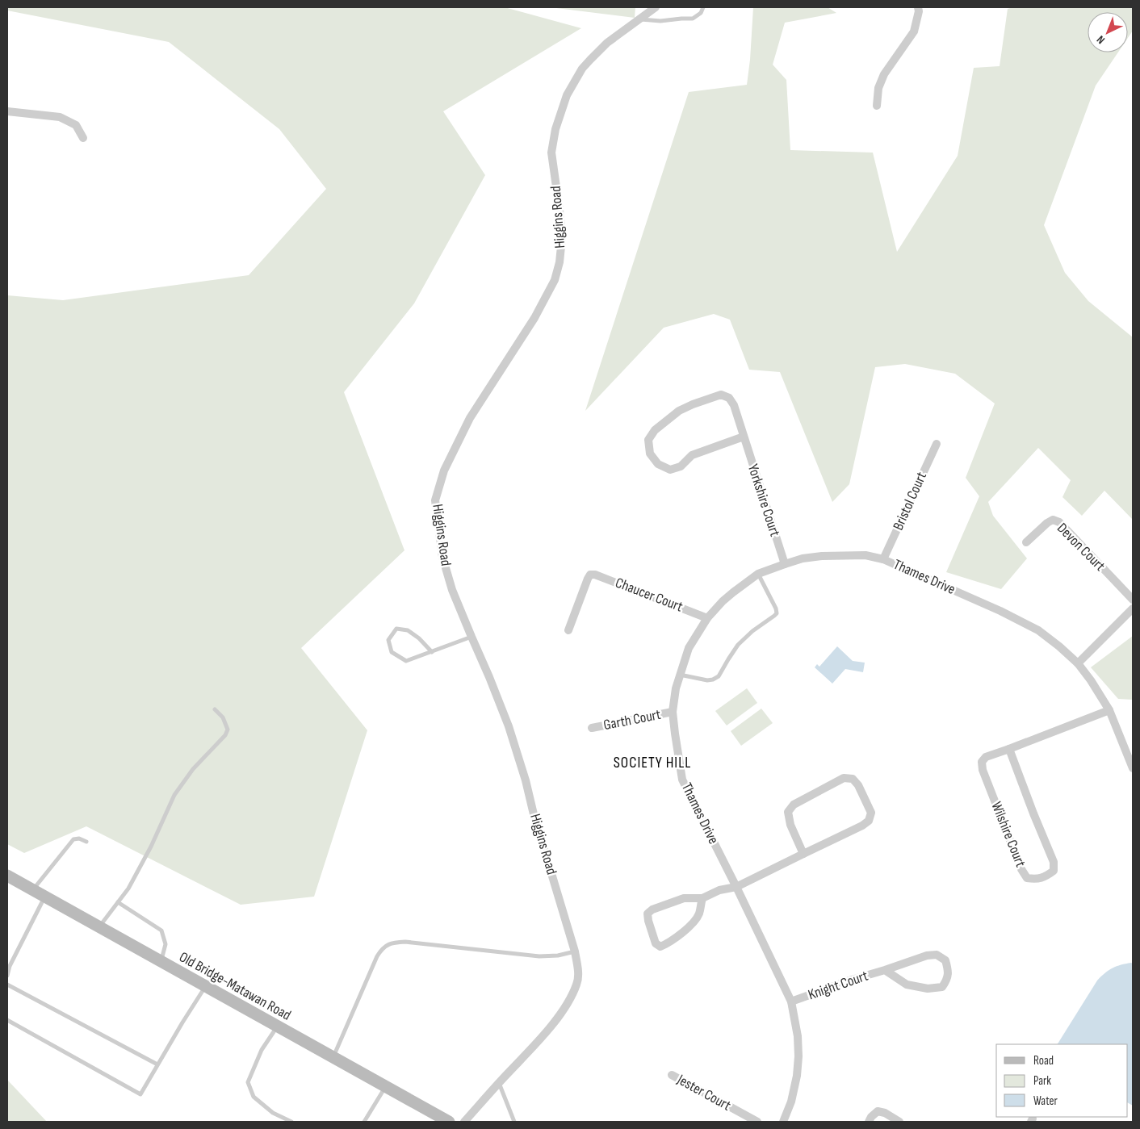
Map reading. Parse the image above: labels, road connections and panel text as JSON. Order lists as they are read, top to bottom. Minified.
{"streets":{"main road":["Old Bridge-Matawan Road"],"street":["Higgins Road","Yorkshire Court","Bristol Court","Devon Court","Thames Drive","Chaucer Court","Garth Court","Wilshire Court","Knight Court","Jester Court"]},"crossings":[["Yorkshire Court","Thames Drive"],["Bristol Court","Thames Drive"],["Thames Drive","Chaucer Court"],["Thames Drive","Garth Court"],["Thames Drive","Wilshire Court"],["Thames Drive","Knight Court"]],"districts":["SOCIETY HILL"],"legend":["Road","Park","Water"],"north":"bottom left"}
